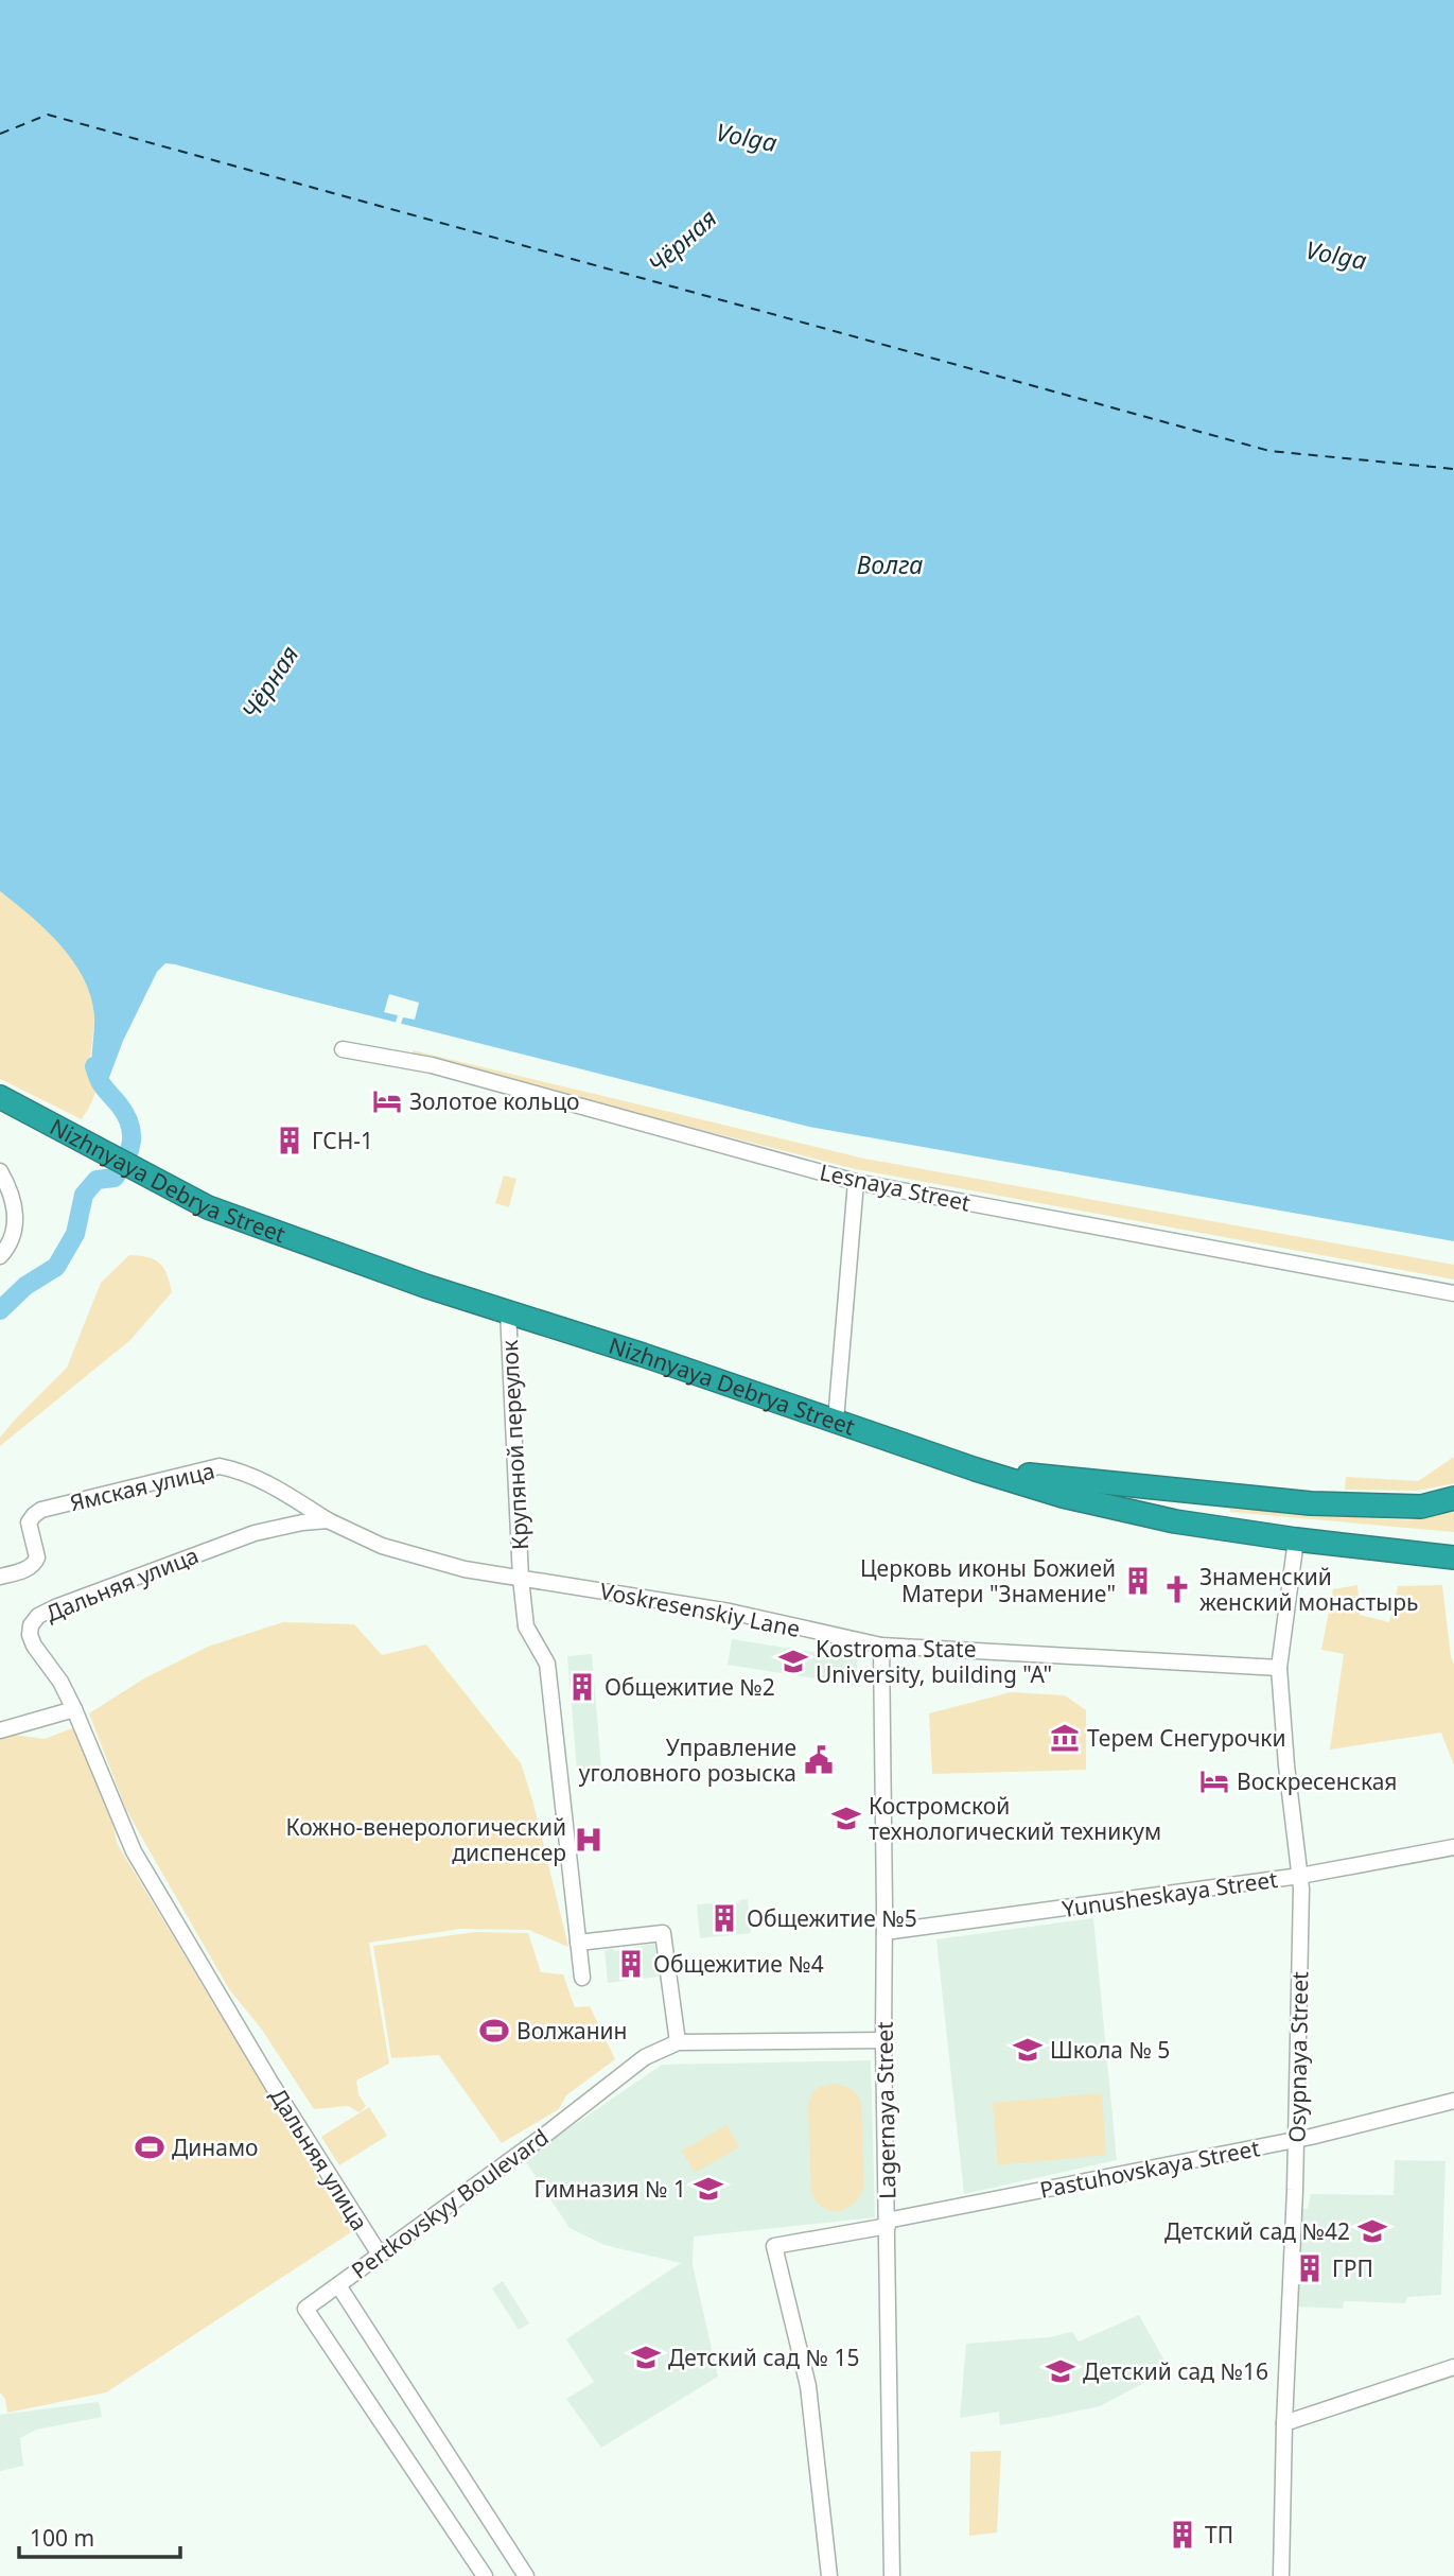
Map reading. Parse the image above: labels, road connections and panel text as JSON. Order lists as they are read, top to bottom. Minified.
{"streets":{"highway":["Nizhnyaya Debrya Street"],"street":["Lesnaya Street","Крупяной переулок","Ямская улица","Дальняя улица","Voskresenskiy Lane","Yunusheskaya Street","Osypnaya Street","Lagernaya Street","Pastuhovskaya Street","Pertkovskyy Boulevard"]},"crossings":[["Nizhnyaya Debrya Street","Крупяной переулок"],["Nizhnyaya Debrya Street","Osypnaya Street"],["Крупяной переулок","Voskresenskiy Lane"],["Ямская улица","Дальняя улица"],["Дальняя улица","Pertkovskyy Boulevard"],["Voskresenskiy Lane","Osypnaya Street"],["Voskresenskiy Lane","Lagernaya Street"],["Yunusheskaya Street","Osypnaya Street"],["Yunusheskaya Street","Lagernaya Street"],["Osypnaya Street","Pastuhovskaya Street"],["Lagernaya Street","Pastuhovskaya Street"],["Lagernaya Street","Pertkovskyy Boulevard"]],"water":["Volga","Чёрная","Волга"],"places":{"hotel":["Золотое кольцо","Воскресенская"],"building":["ГСН-1","Церковь иконы Божией Матери \"Знамение\"","Общежитие №2","Общежитие №5","Общежитие №4","ГРП","ТП"],"church":["Знаменский женский монастырь"],"school or university":["Kostroma State University, building \"A\"","Костромской технологический техникум","Школа № 5","Гимназия № 1","Детский сад №42","Детский сад № 15","Детский сад №16"],"museum":["Терем Cнегурочки"],"public building":["Управление уголовного розыска"],"hospital":["Кожно-венерологический диспенсер"],"sports":["Волжанин","Динамо"]},"scale_bar":"100 m"}
